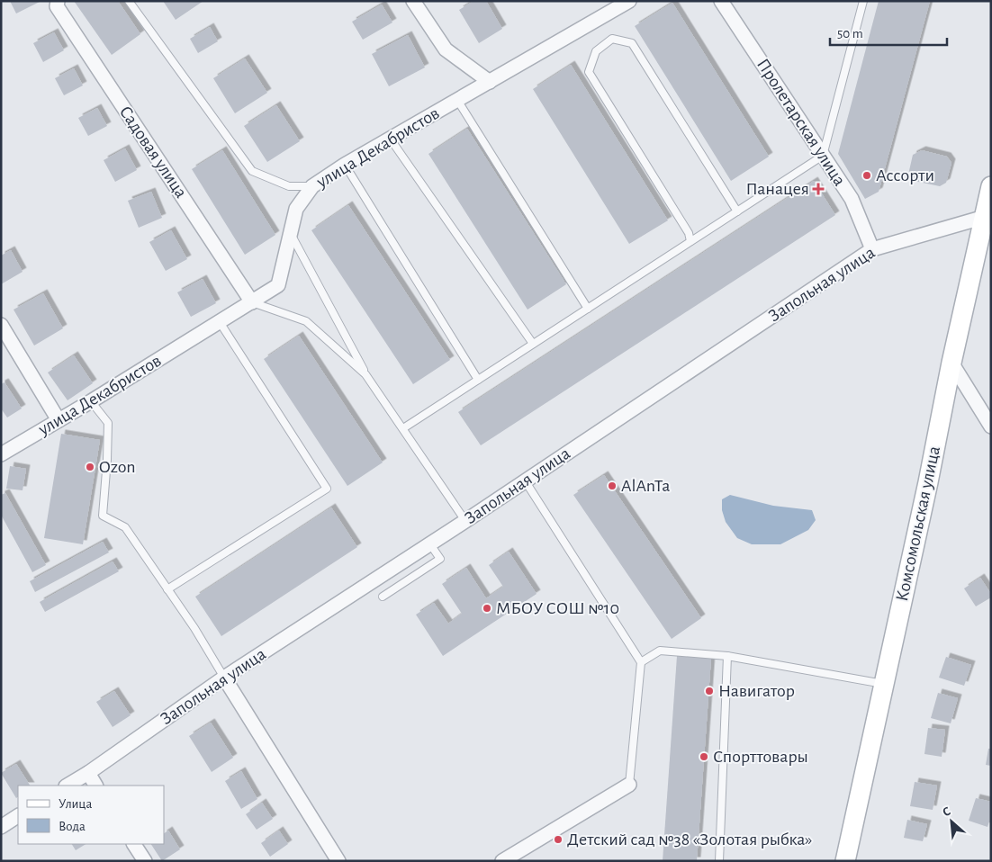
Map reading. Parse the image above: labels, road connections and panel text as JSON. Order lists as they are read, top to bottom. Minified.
{"streets":{"main road":["Комсомольская улица"],"street":["Пролетарская улица","улица Декабристов","Садовая улица","Запольная улица"]},"crossings":[["Пролетарская улица","Запольная улица"],["улица Декабристов","Садовая улица"],["Запольная улица","Комсомольская улица"]],"places":{"other":["Ассорти","Ozon","AlAnTa","МБОУ СОШ №10","Навигатор","Спорттовары","Детский сад №38 «Золотая рыбка»"],"health":["Панацея"]},"legend":["Улица","Вода"],"scale_bar":"50 m","north":"top left"}
